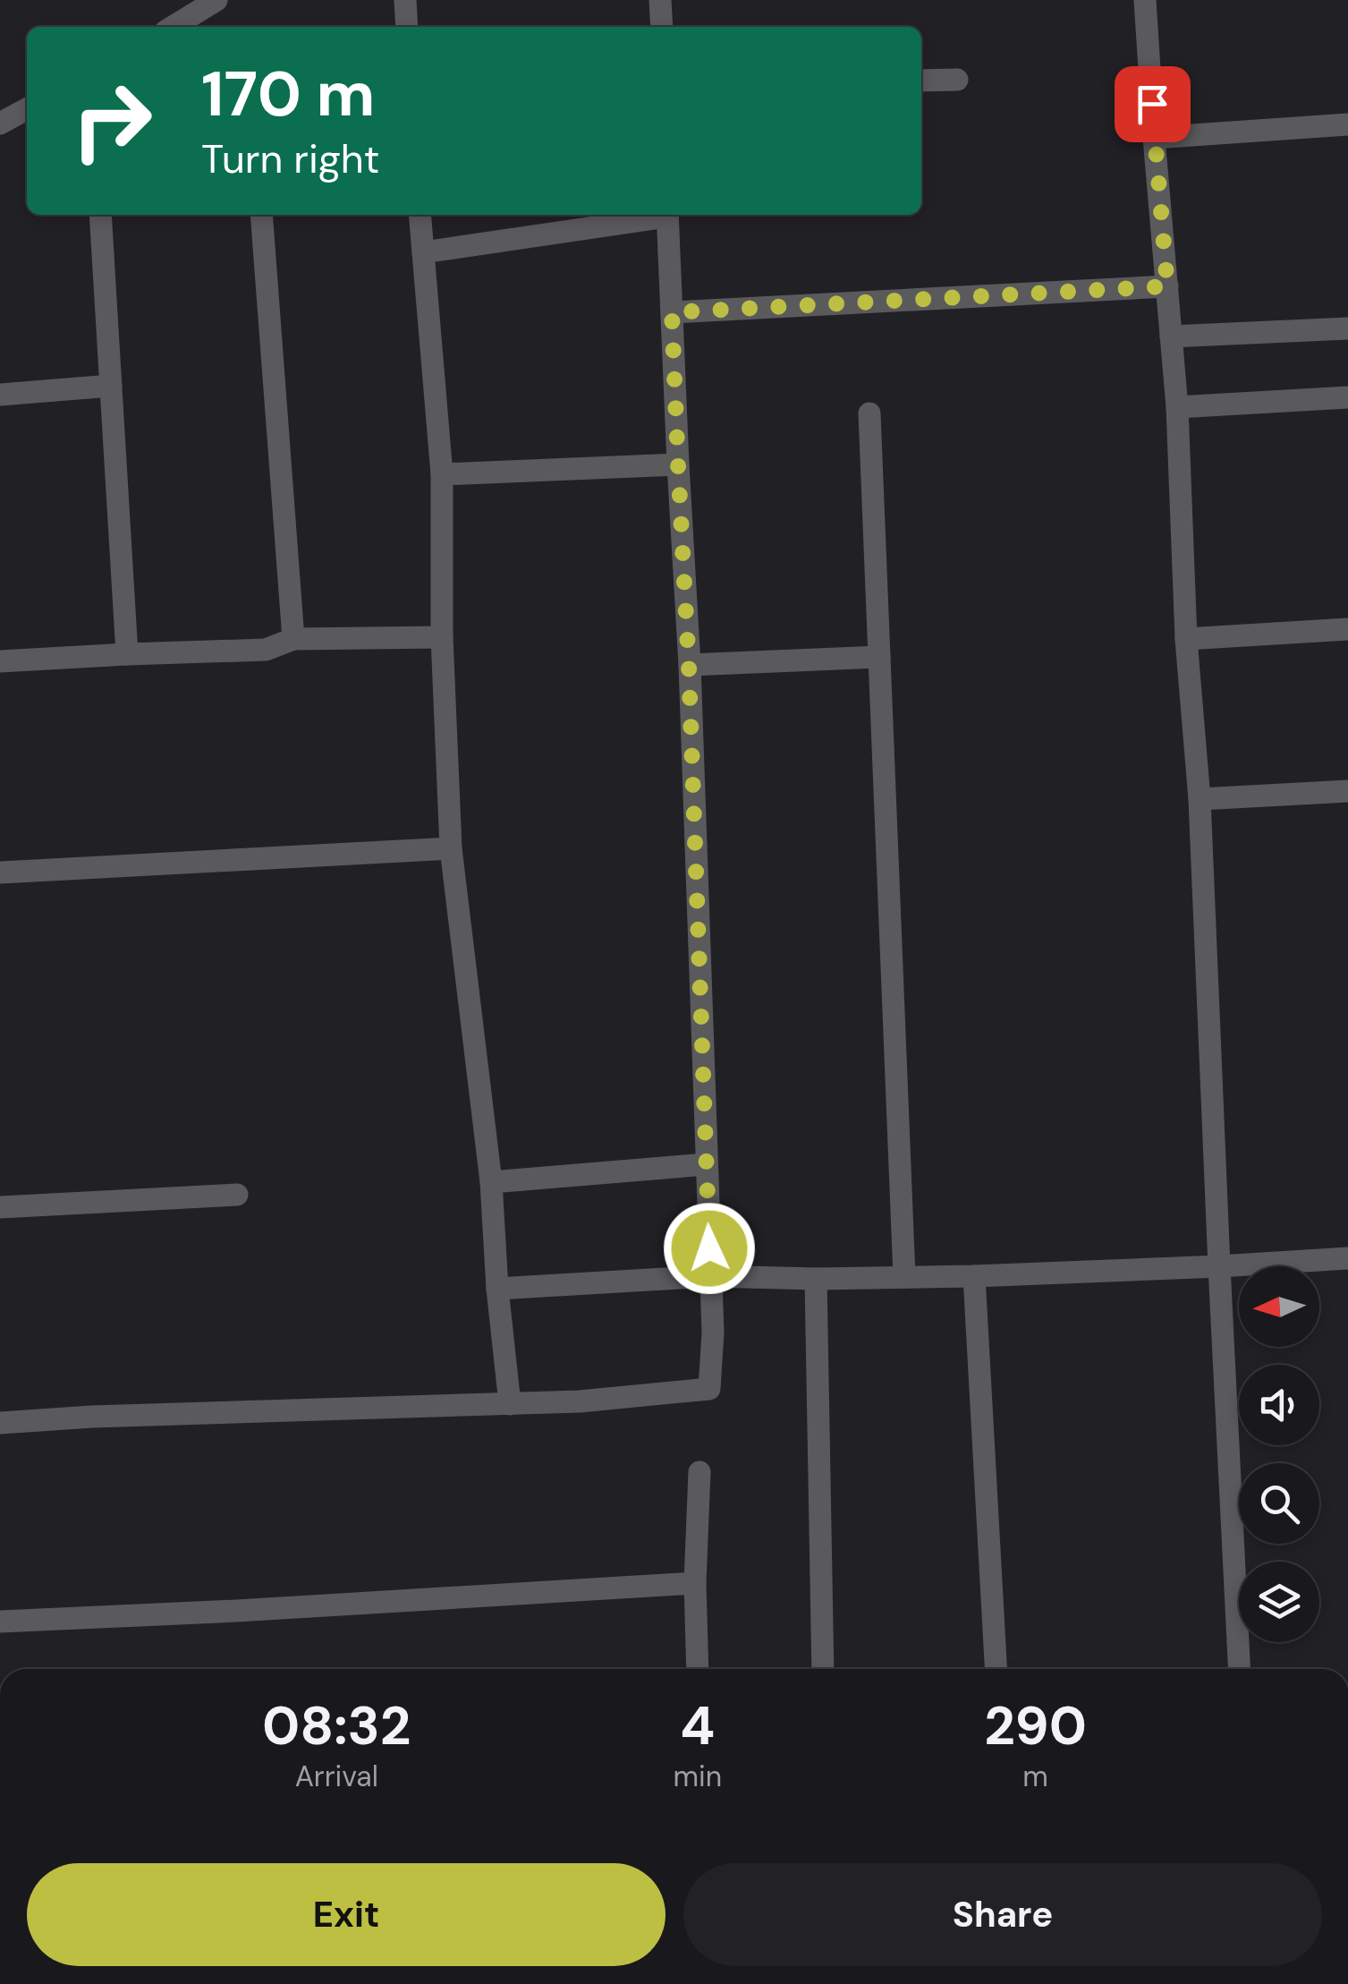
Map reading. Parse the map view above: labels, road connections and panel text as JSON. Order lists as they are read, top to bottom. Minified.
{"north":"left","page":{"turn":["170 m","Turn right"],"eta":["08:32","Arrival","4","min","290","m"],"buttons":["Exit","Share"]}}
